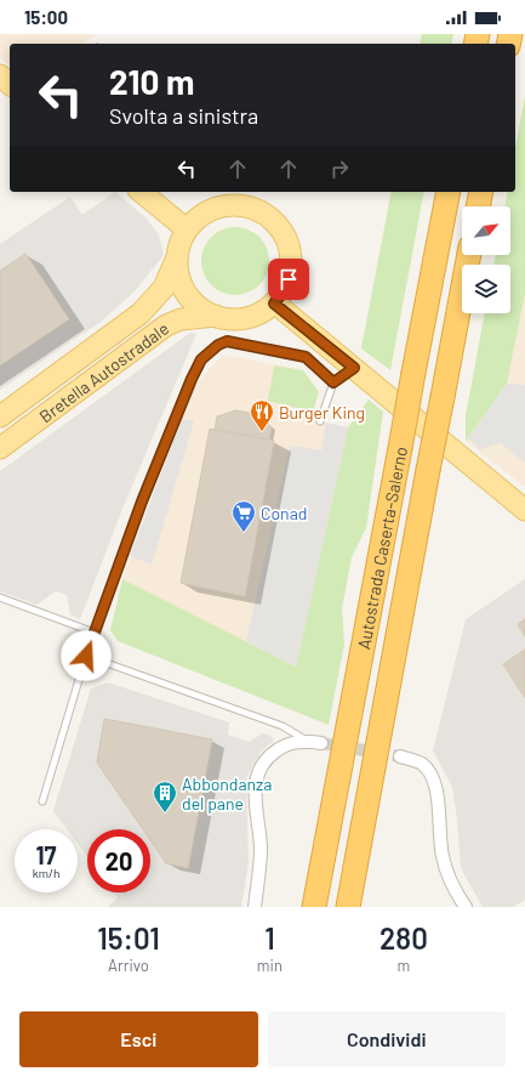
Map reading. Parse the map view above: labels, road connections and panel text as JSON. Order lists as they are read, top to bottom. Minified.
{"streets":{"highway":["Autostrada Caserta-Salerno"],"main road":["Bretella Autostradale"]},"places":{"restaurant":["Burger King"],"supermarket":["Conad"],"building":["Abbondanza del pane"]},"north":"top right","page":{"status":"15:00","turn":["210 m","Svolta a sinistra"],"speed":"17 km/h","limit":"20","eta":["15:01","Arrivo","1","min","280","m"],"buttons":["Esci","Condividi"]}}
